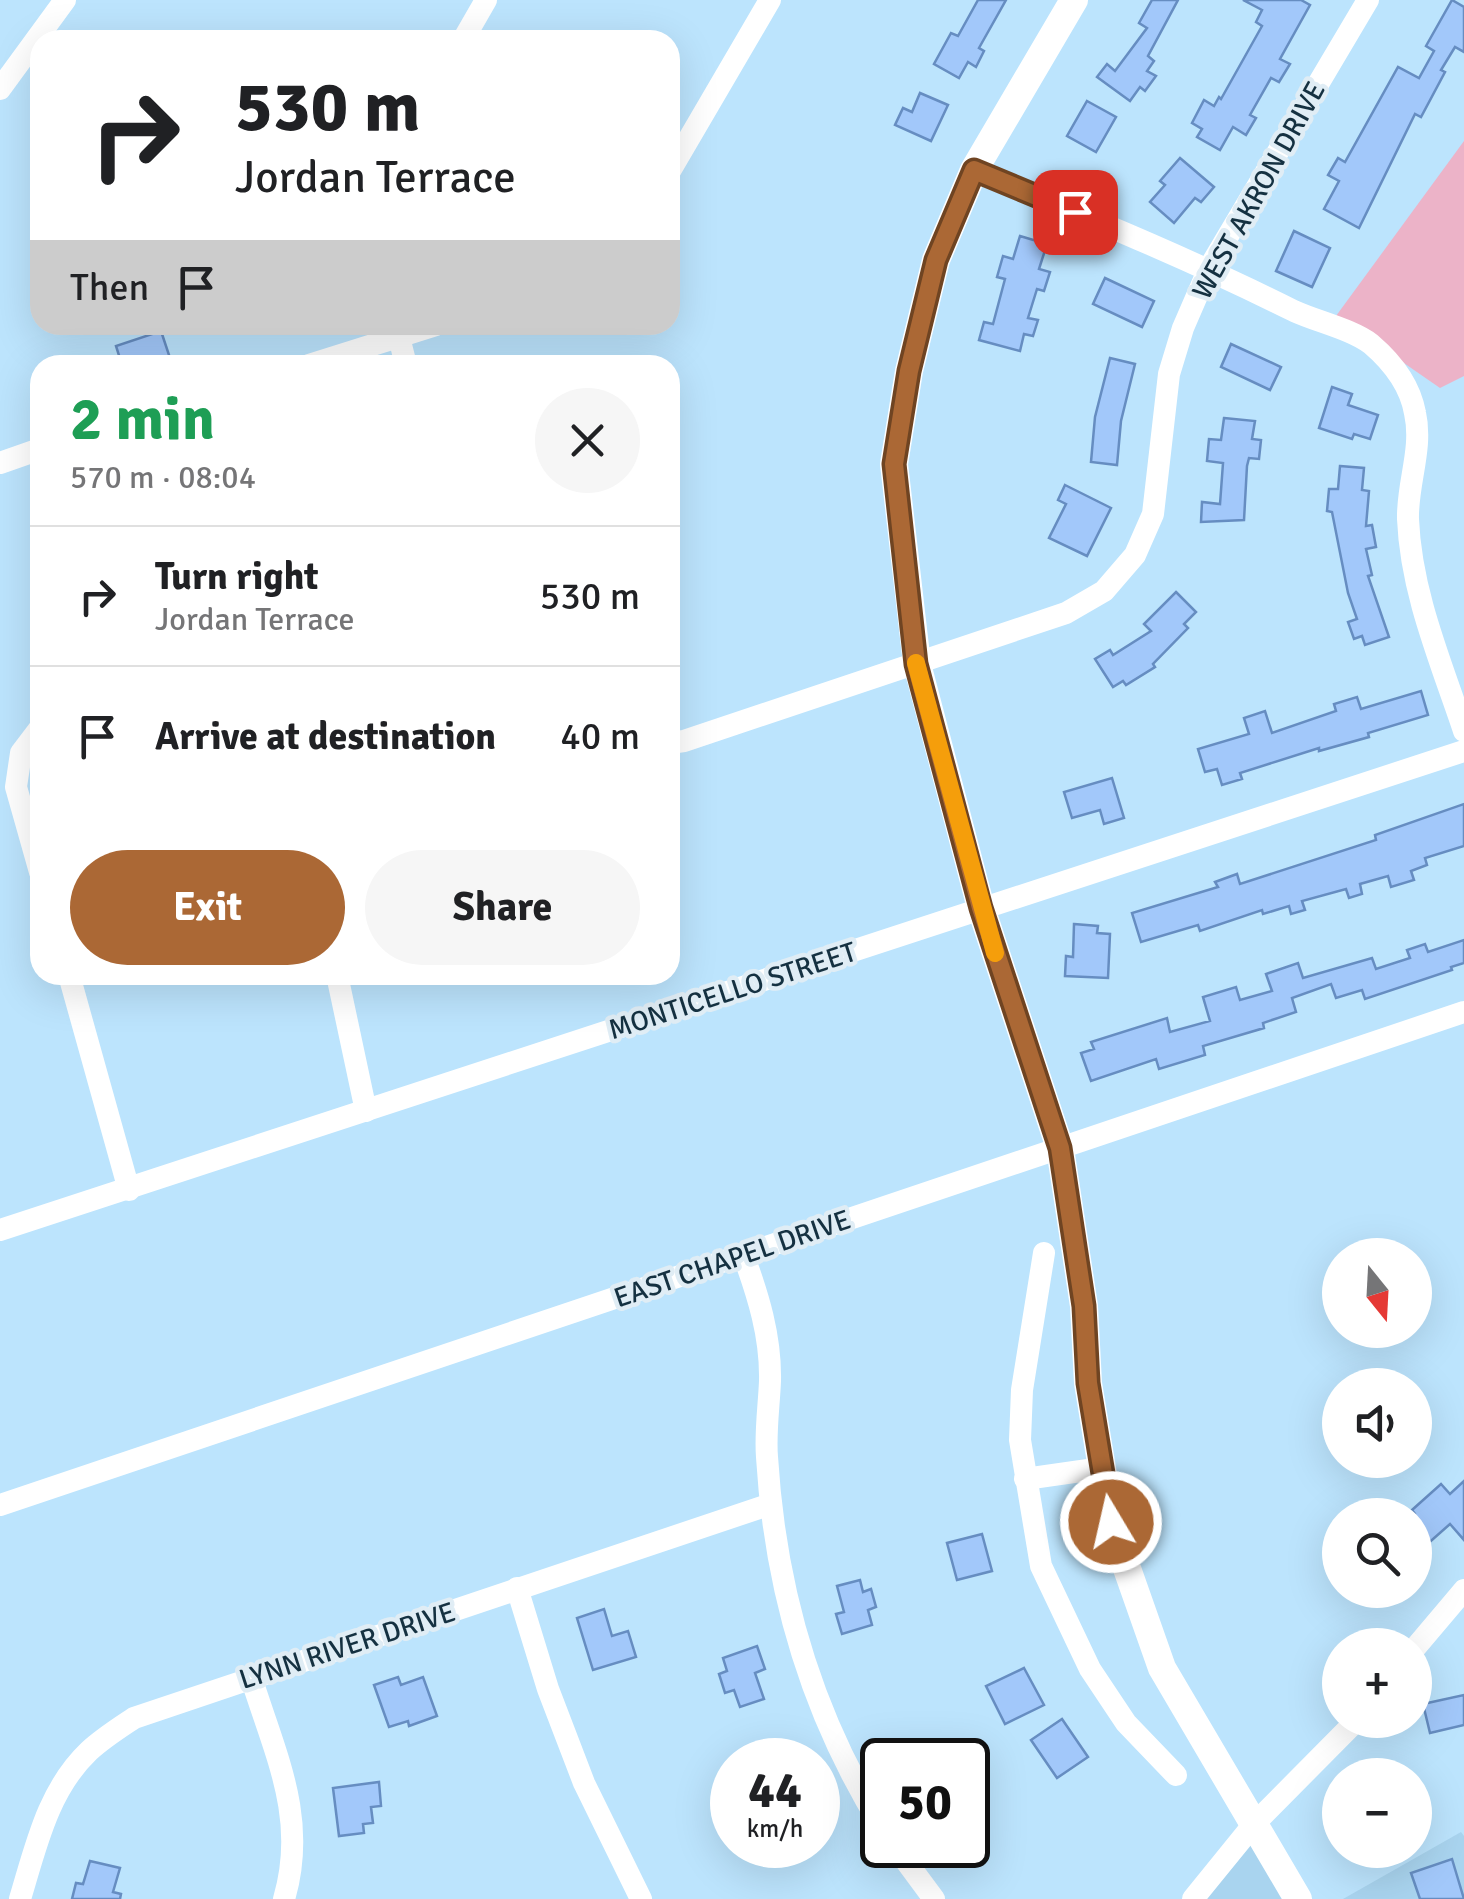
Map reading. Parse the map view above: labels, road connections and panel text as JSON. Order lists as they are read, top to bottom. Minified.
{"streets":{"street":["WEST AKRON DRIVE","MONTICELLO STREET","EAST CHAPEL DRIVE","LYNN RIVER DRIVE"]},"north":"bottom","page":{"turn":["530 m","Jordan Terrace"],"then":"Then","heading":["2 min","570 m · 08:04"],"list":[{"name":"Turn right","note":"Jordan Terrace","value":"530 m"},{"name":"Arrive at destination","value":"40 m"}],"buttons":["Exit","Share"],"map_buttons":["+","−"],"speed":"44 km/h","limit":"50"}}
